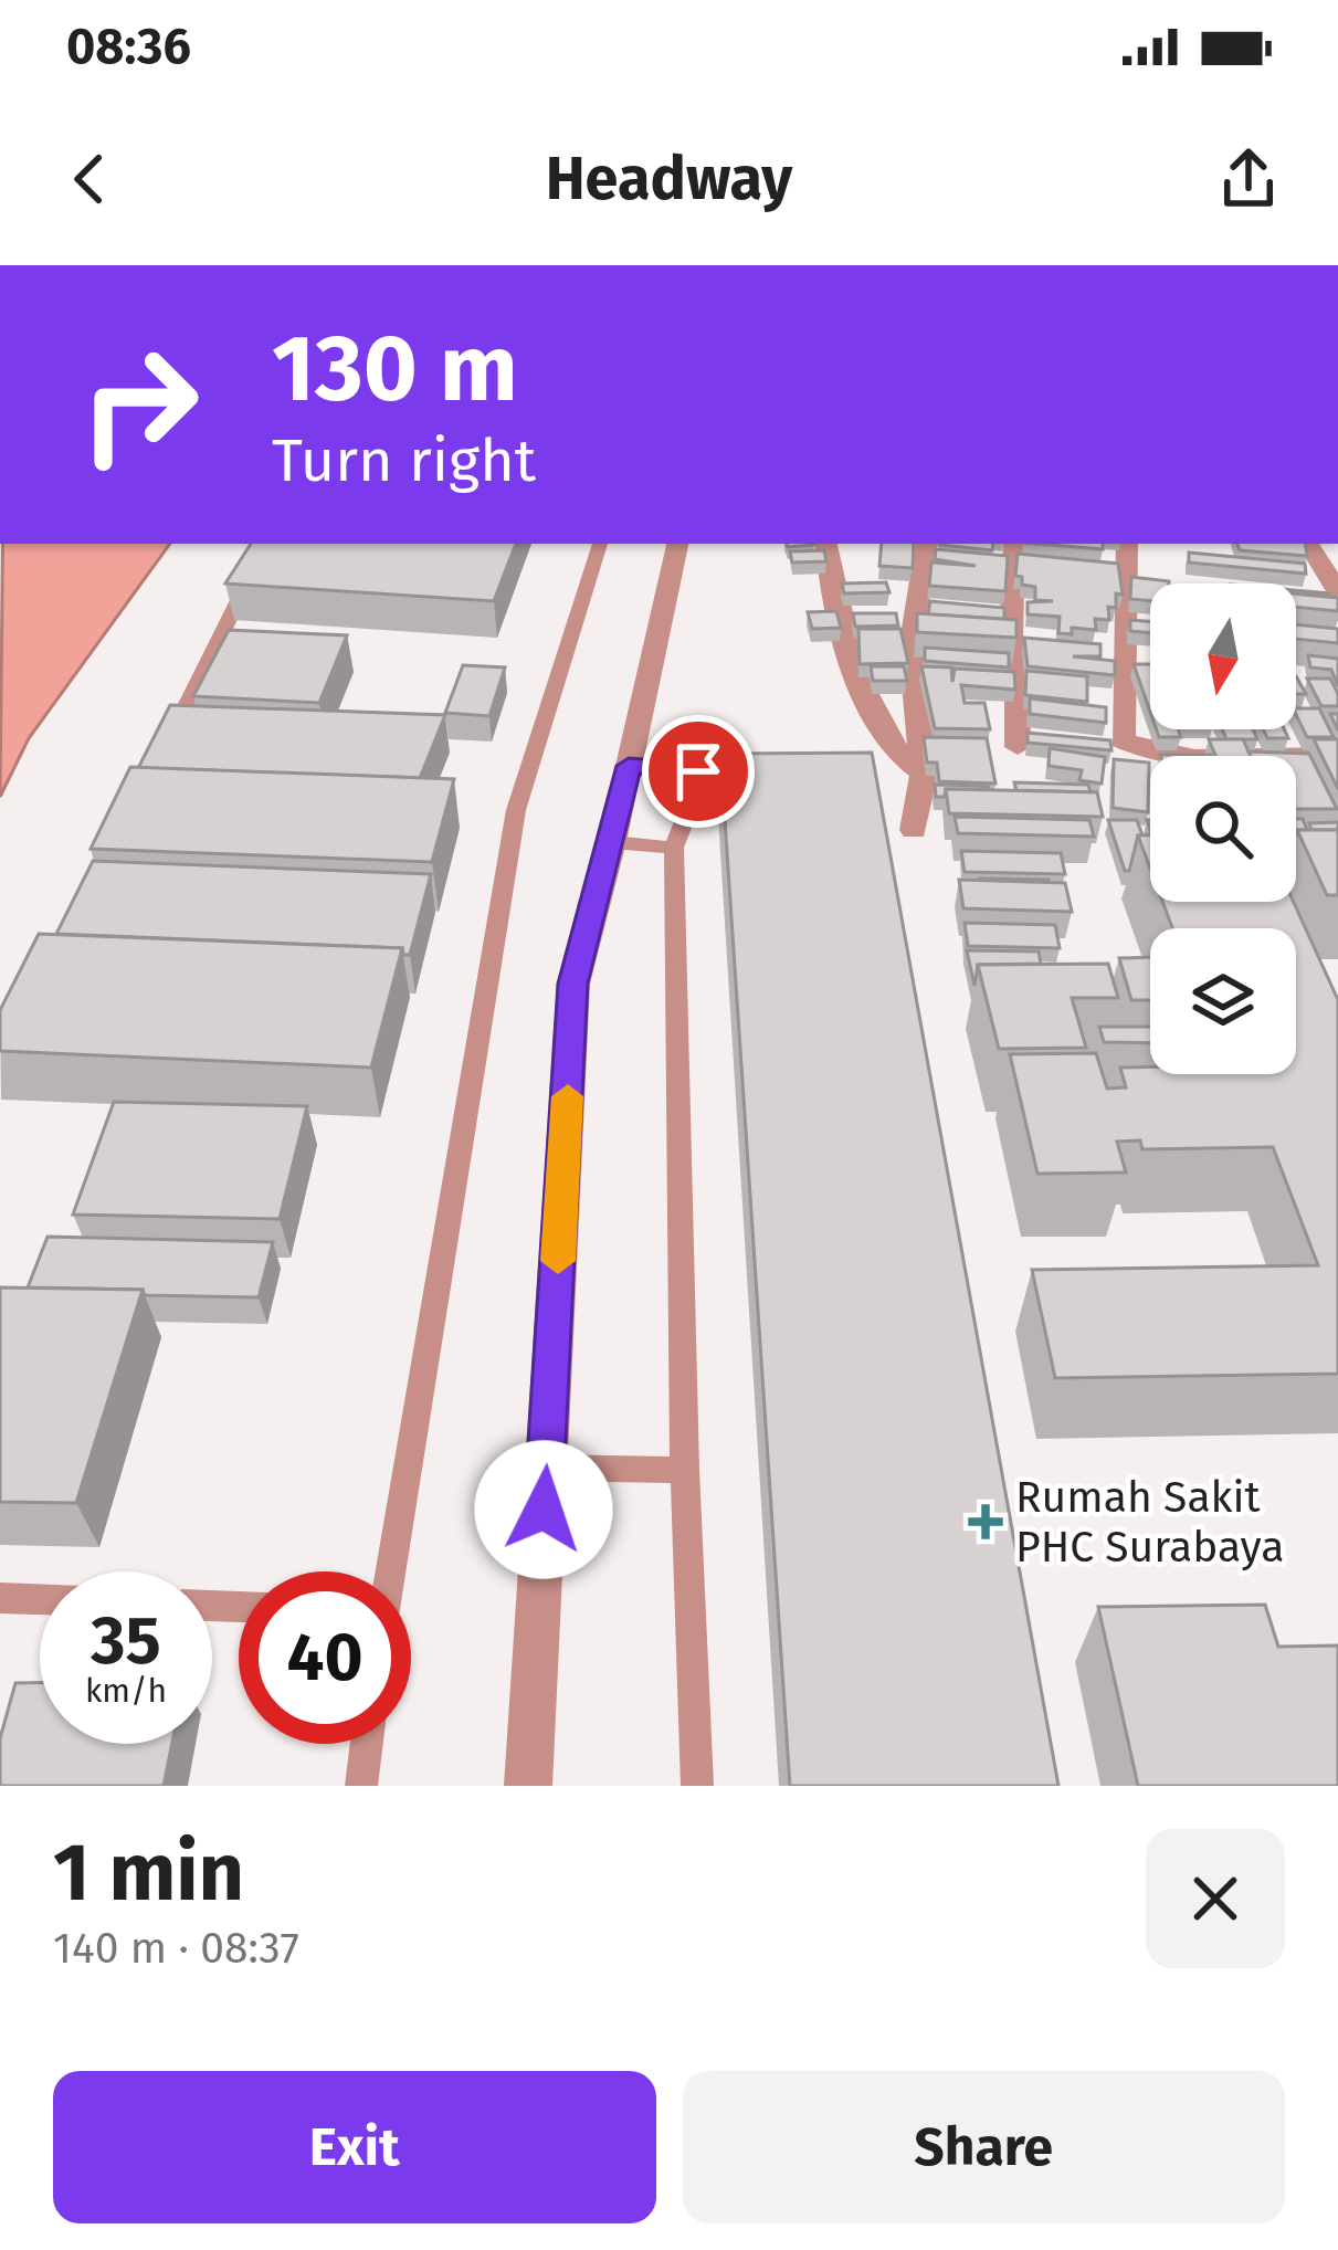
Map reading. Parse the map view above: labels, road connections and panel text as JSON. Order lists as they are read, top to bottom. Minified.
{"places":{"health":["Rumah Sakit PHC Surabaya"]},"north":"bottom","page":{"status":"08:36","header":"Headway","turn":["130 m","Turn right"],"speed":"35 km/h","limit":"40","heading":["1 min","140 m · 08:37"],"buttons":["Exit","Share"]}}
